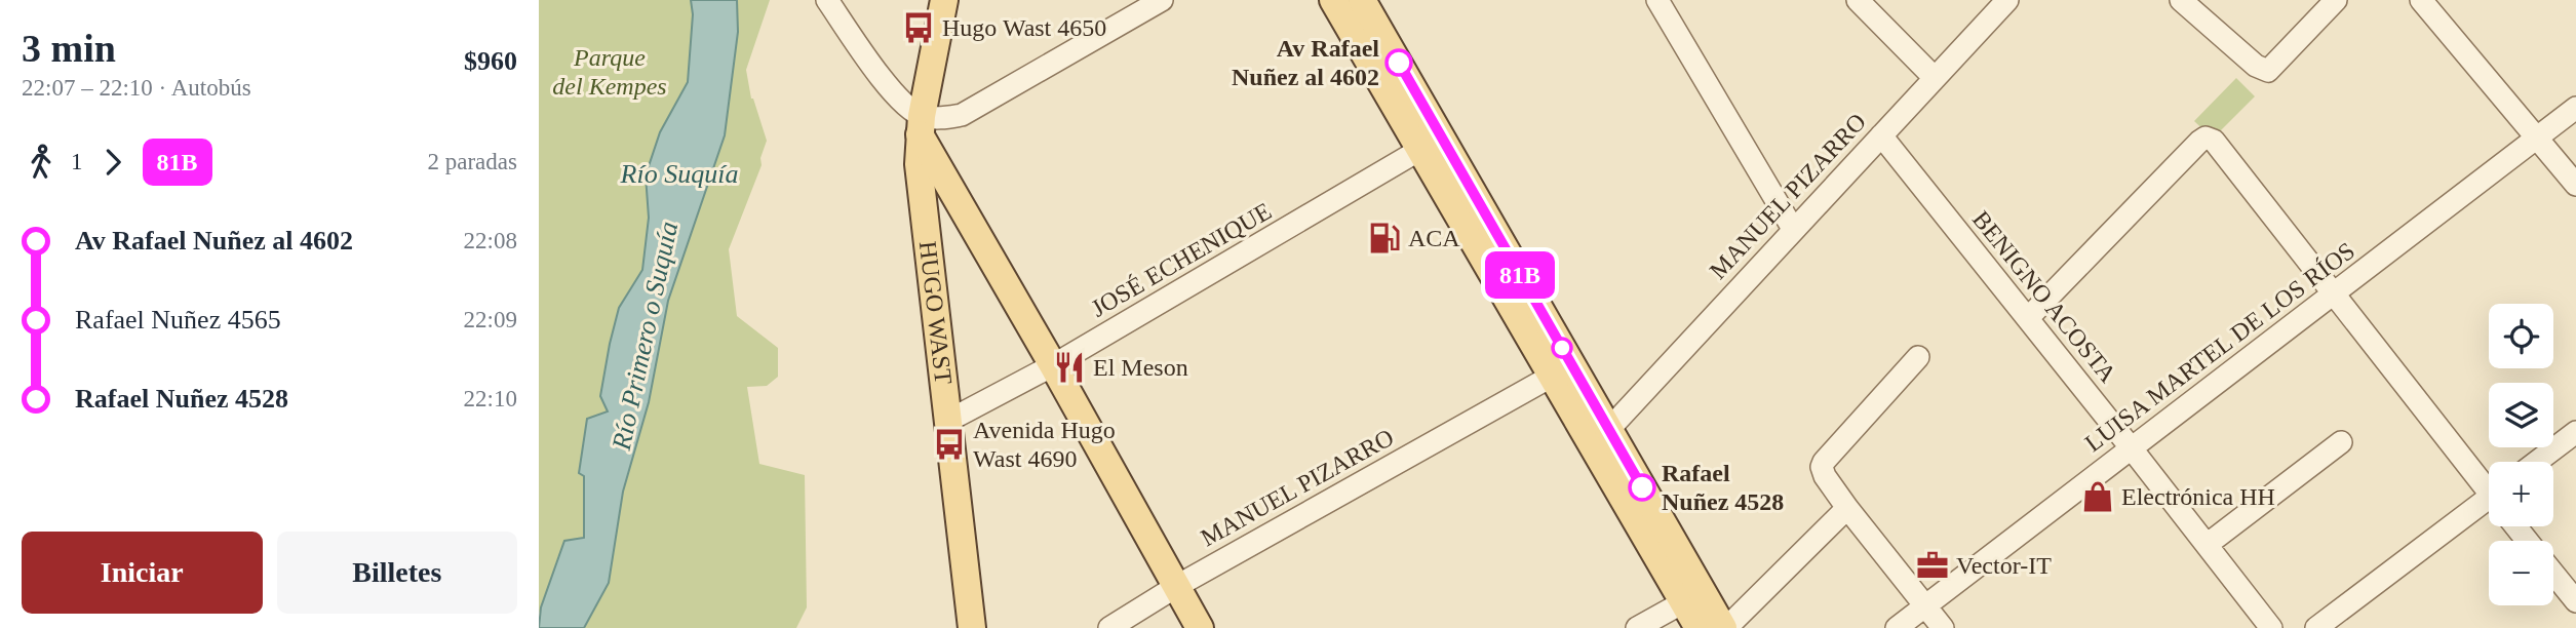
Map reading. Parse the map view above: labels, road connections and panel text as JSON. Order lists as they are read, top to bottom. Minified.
{"streets":{"main road":["HUGO WAST"],"street":["MANUEL PIZARRO","JOSÉ ECHENIQUE","BENIGNO ACOSTA","LUISA MARTEL DE LOS RÍOS"]},"crossings":[["MANUEL PIZARRO","BENIGNO ACOSTA"],["JOSÉ ECHENIQUE","HUGO WAST"],["BENIGNO ACOSTA","LUISA MARTEL DE LOS RÍOS"]],"water":["Río Suquía","Río Primero o Suquía"],"parks":["Parque del Kempes"],"places":{"bus stop":["Hugo Wast 4650","Avenida Hugo Wast 4690"],"other":["Av Rafael Nuñez al 4602","Rafael Nuñez 4528"],"fuel station":["ACA"],"restaurant":["El Meson"],"shop":["Electrónica HH"],"office":["Vector-IT"]},"lines":["bus line 81B"],"page":{"heading":["3 min","22:07 – 22:10 · Autobús","$960"],"on_map":"81B","legs":["1","81B","2 paradas"],"list":[{"name":"Av Rafael Nuñez al 4602","value":"22:08"},{"name":"Rafael Nuñez 4565","value":"22:09"},{"name":"Rafael Nuñez 4528","value":"22:10"}],"map_buttons":["+","−"],"buttons":["Iniciar","Billetes"]}}
